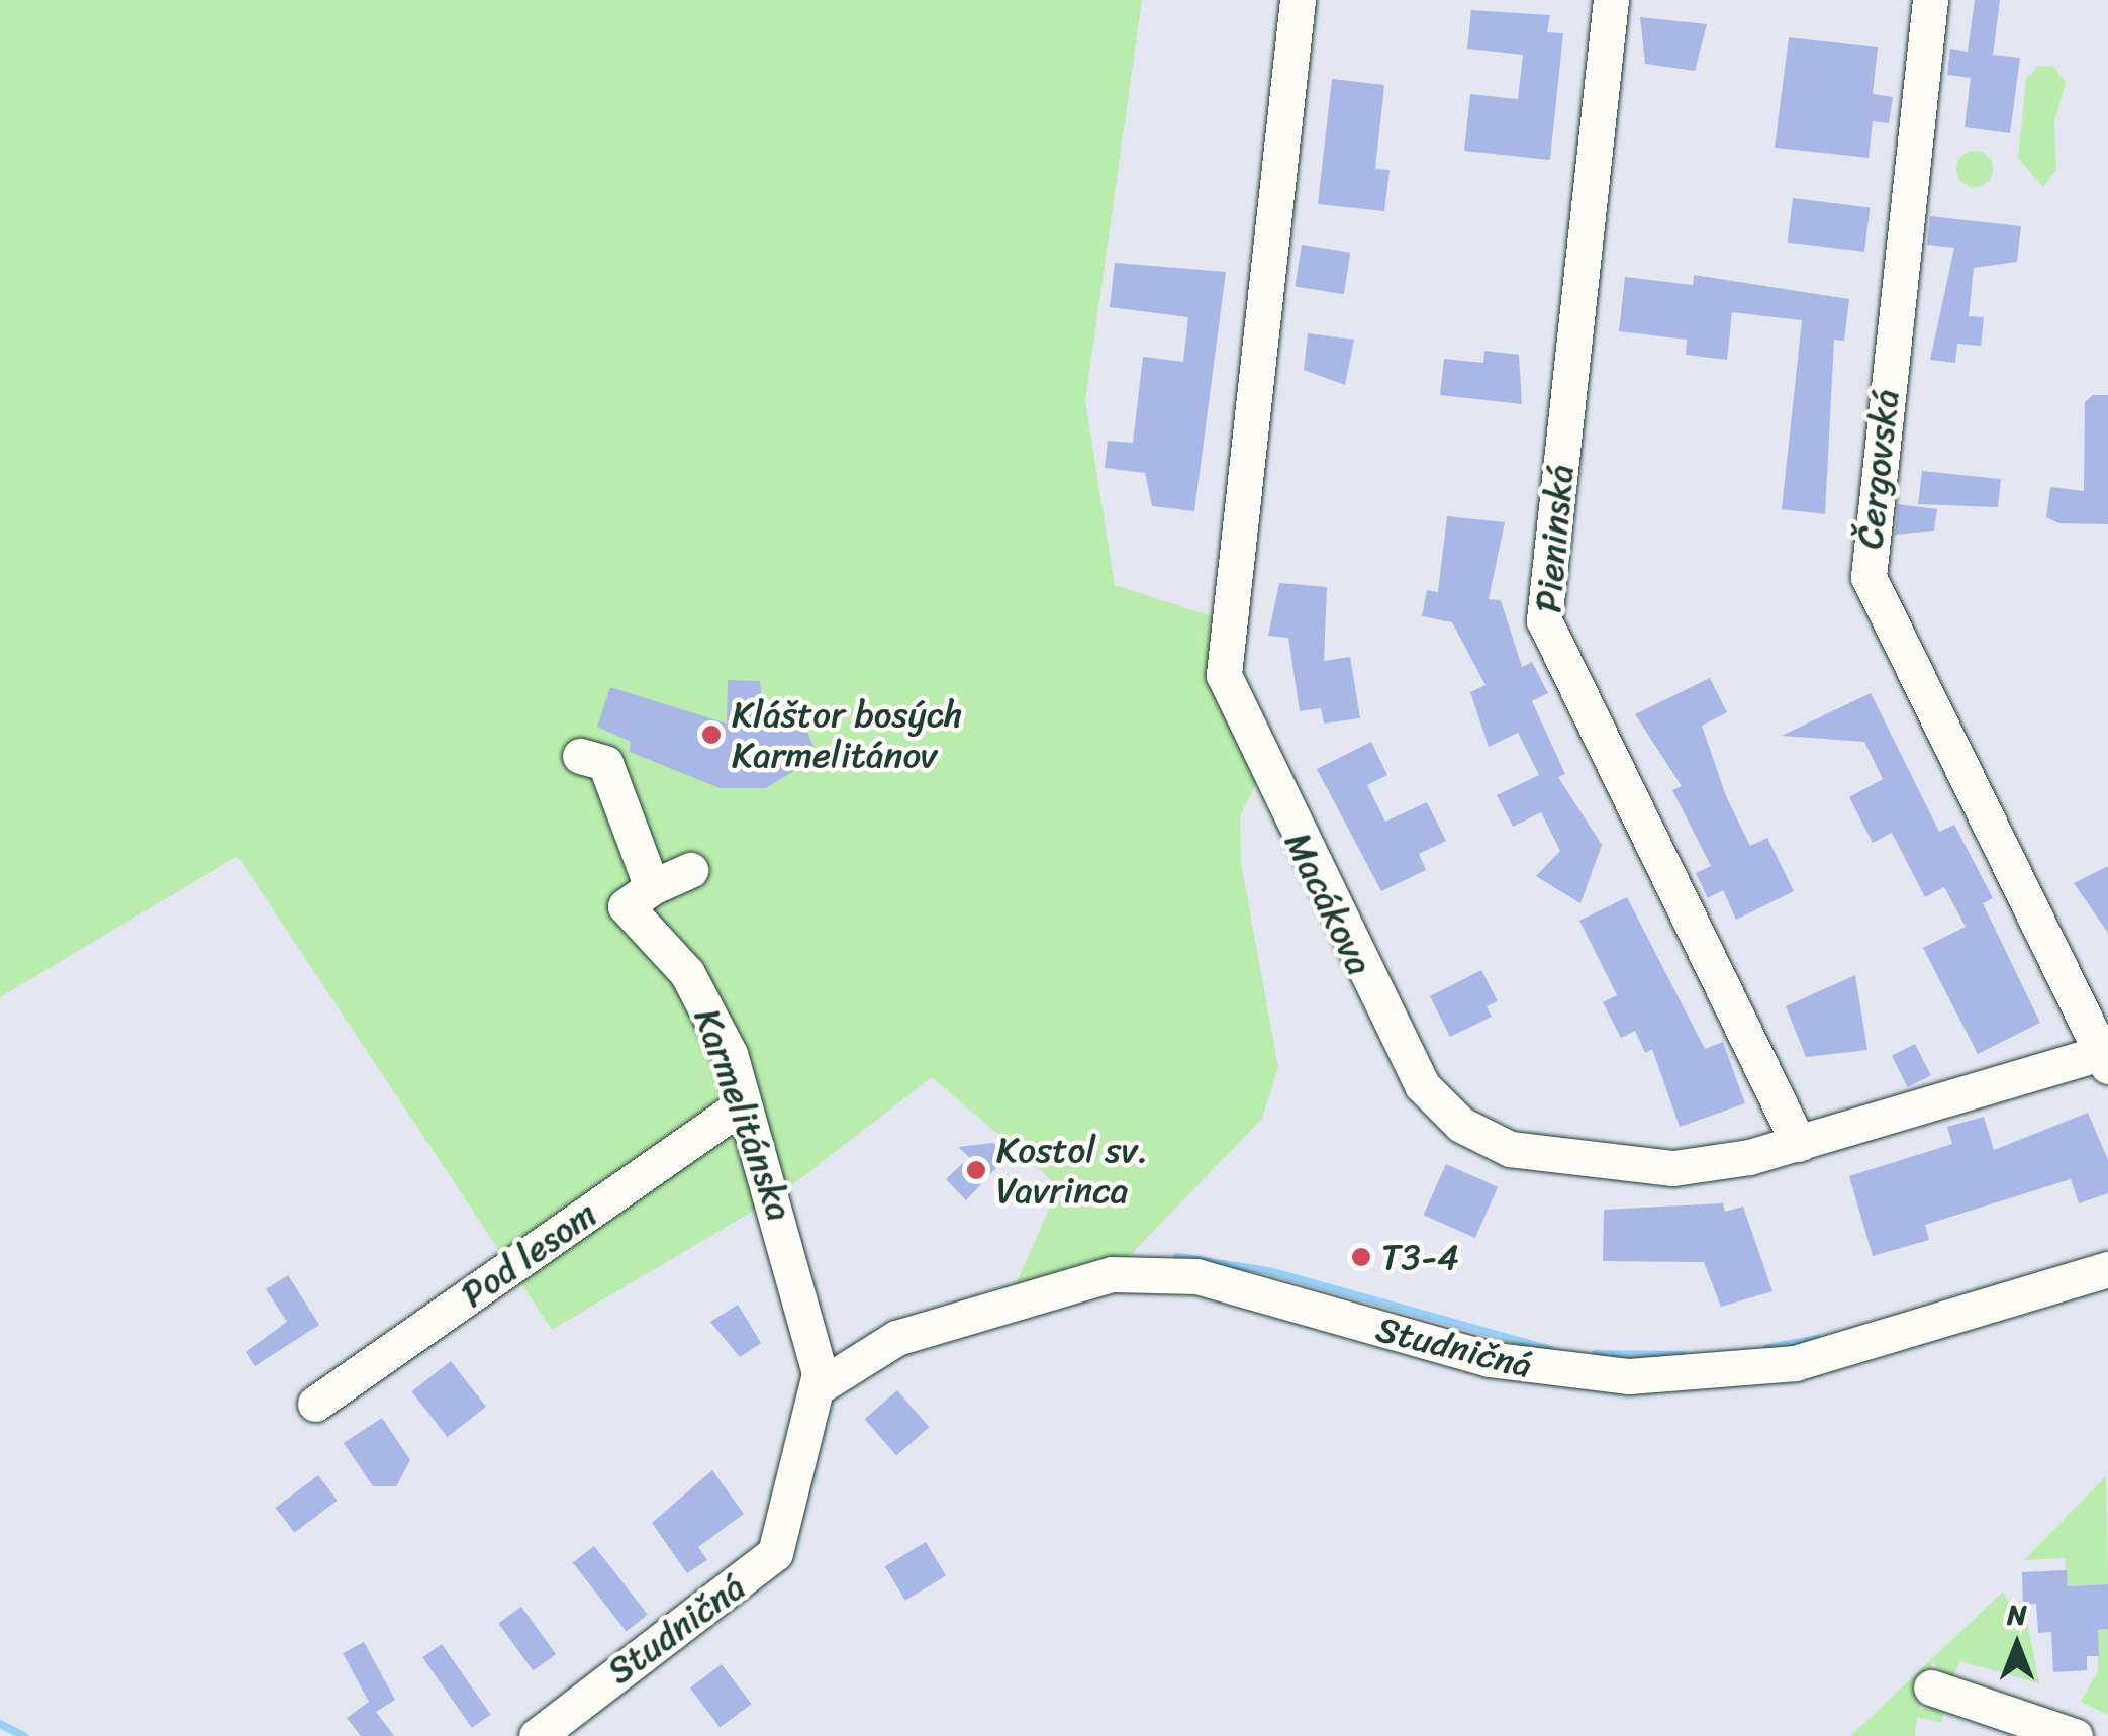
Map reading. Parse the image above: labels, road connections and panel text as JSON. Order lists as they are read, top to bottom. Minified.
{"streets":{"street":["Čergovská","Pieninská","Macákova","Karmelitánska","Pod lesom","Studničná"]},"crossings":[["Čergovská","Macákova"],["Pieninská","Macákova"],["Karmelitánska","Pod lesom"],["Karmelitánska","Studničná"]],"places":["Kláštor bosých Karmelitánov","Kostol sv. Vavrinca","T3-4"],"north":"top"}
